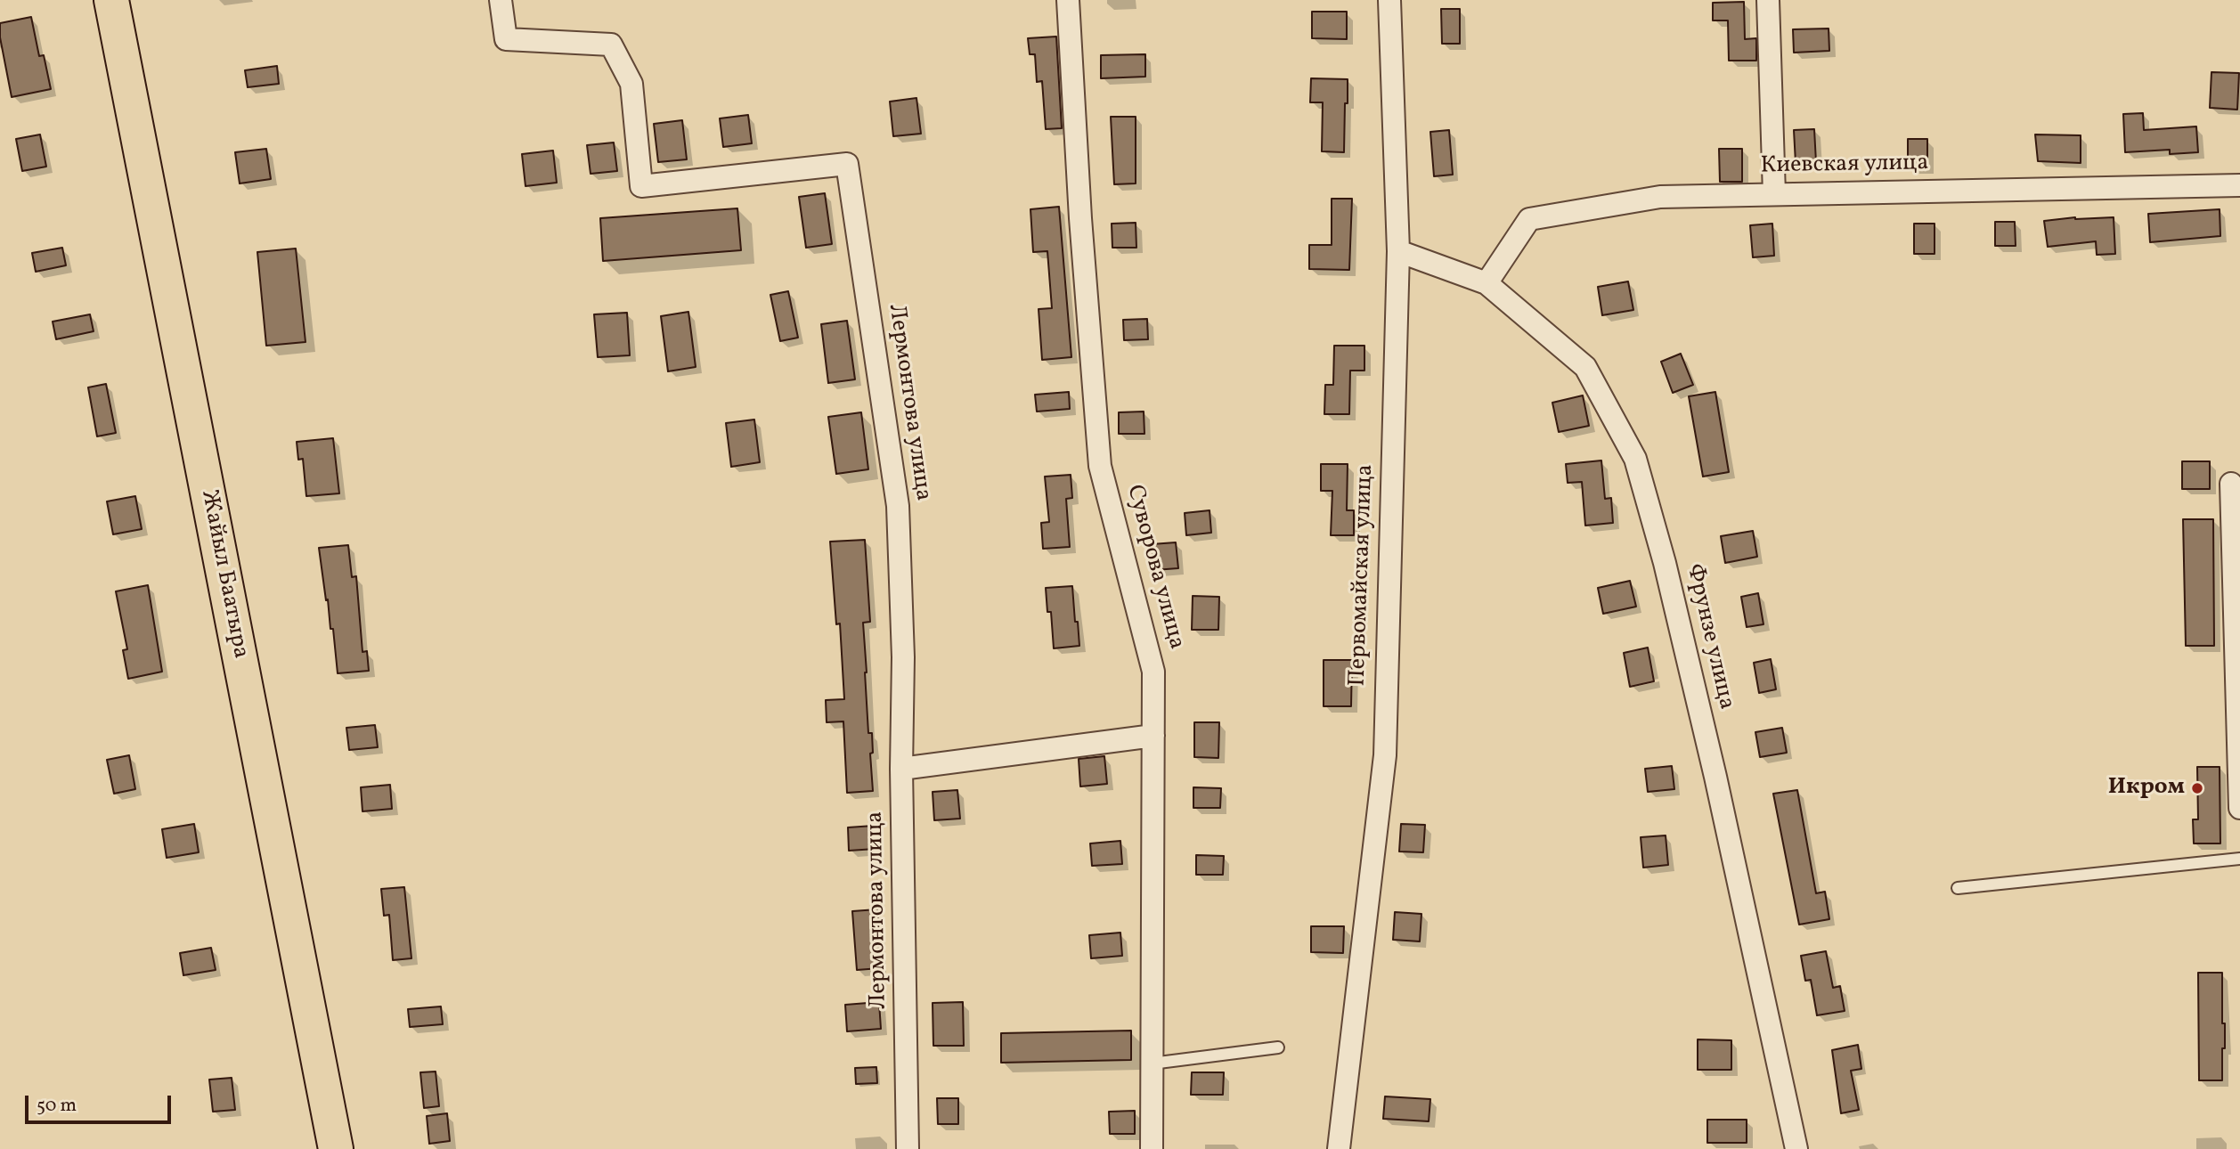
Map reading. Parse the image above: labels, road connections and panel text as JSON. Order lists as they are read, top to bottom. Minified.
{"streets":{"highway":["Жайыл Баатыра"],"street":["Киевская улица","Лермонтова улица","Суворова улица","Первомайская улица","Фрунзе улица"]},"crossings":[["Киевская улица","Фрунзе улица"],["Первомайская улица","Фрунзе улица"]],"places":["Икром"],"scale_bar":"50 m"}
